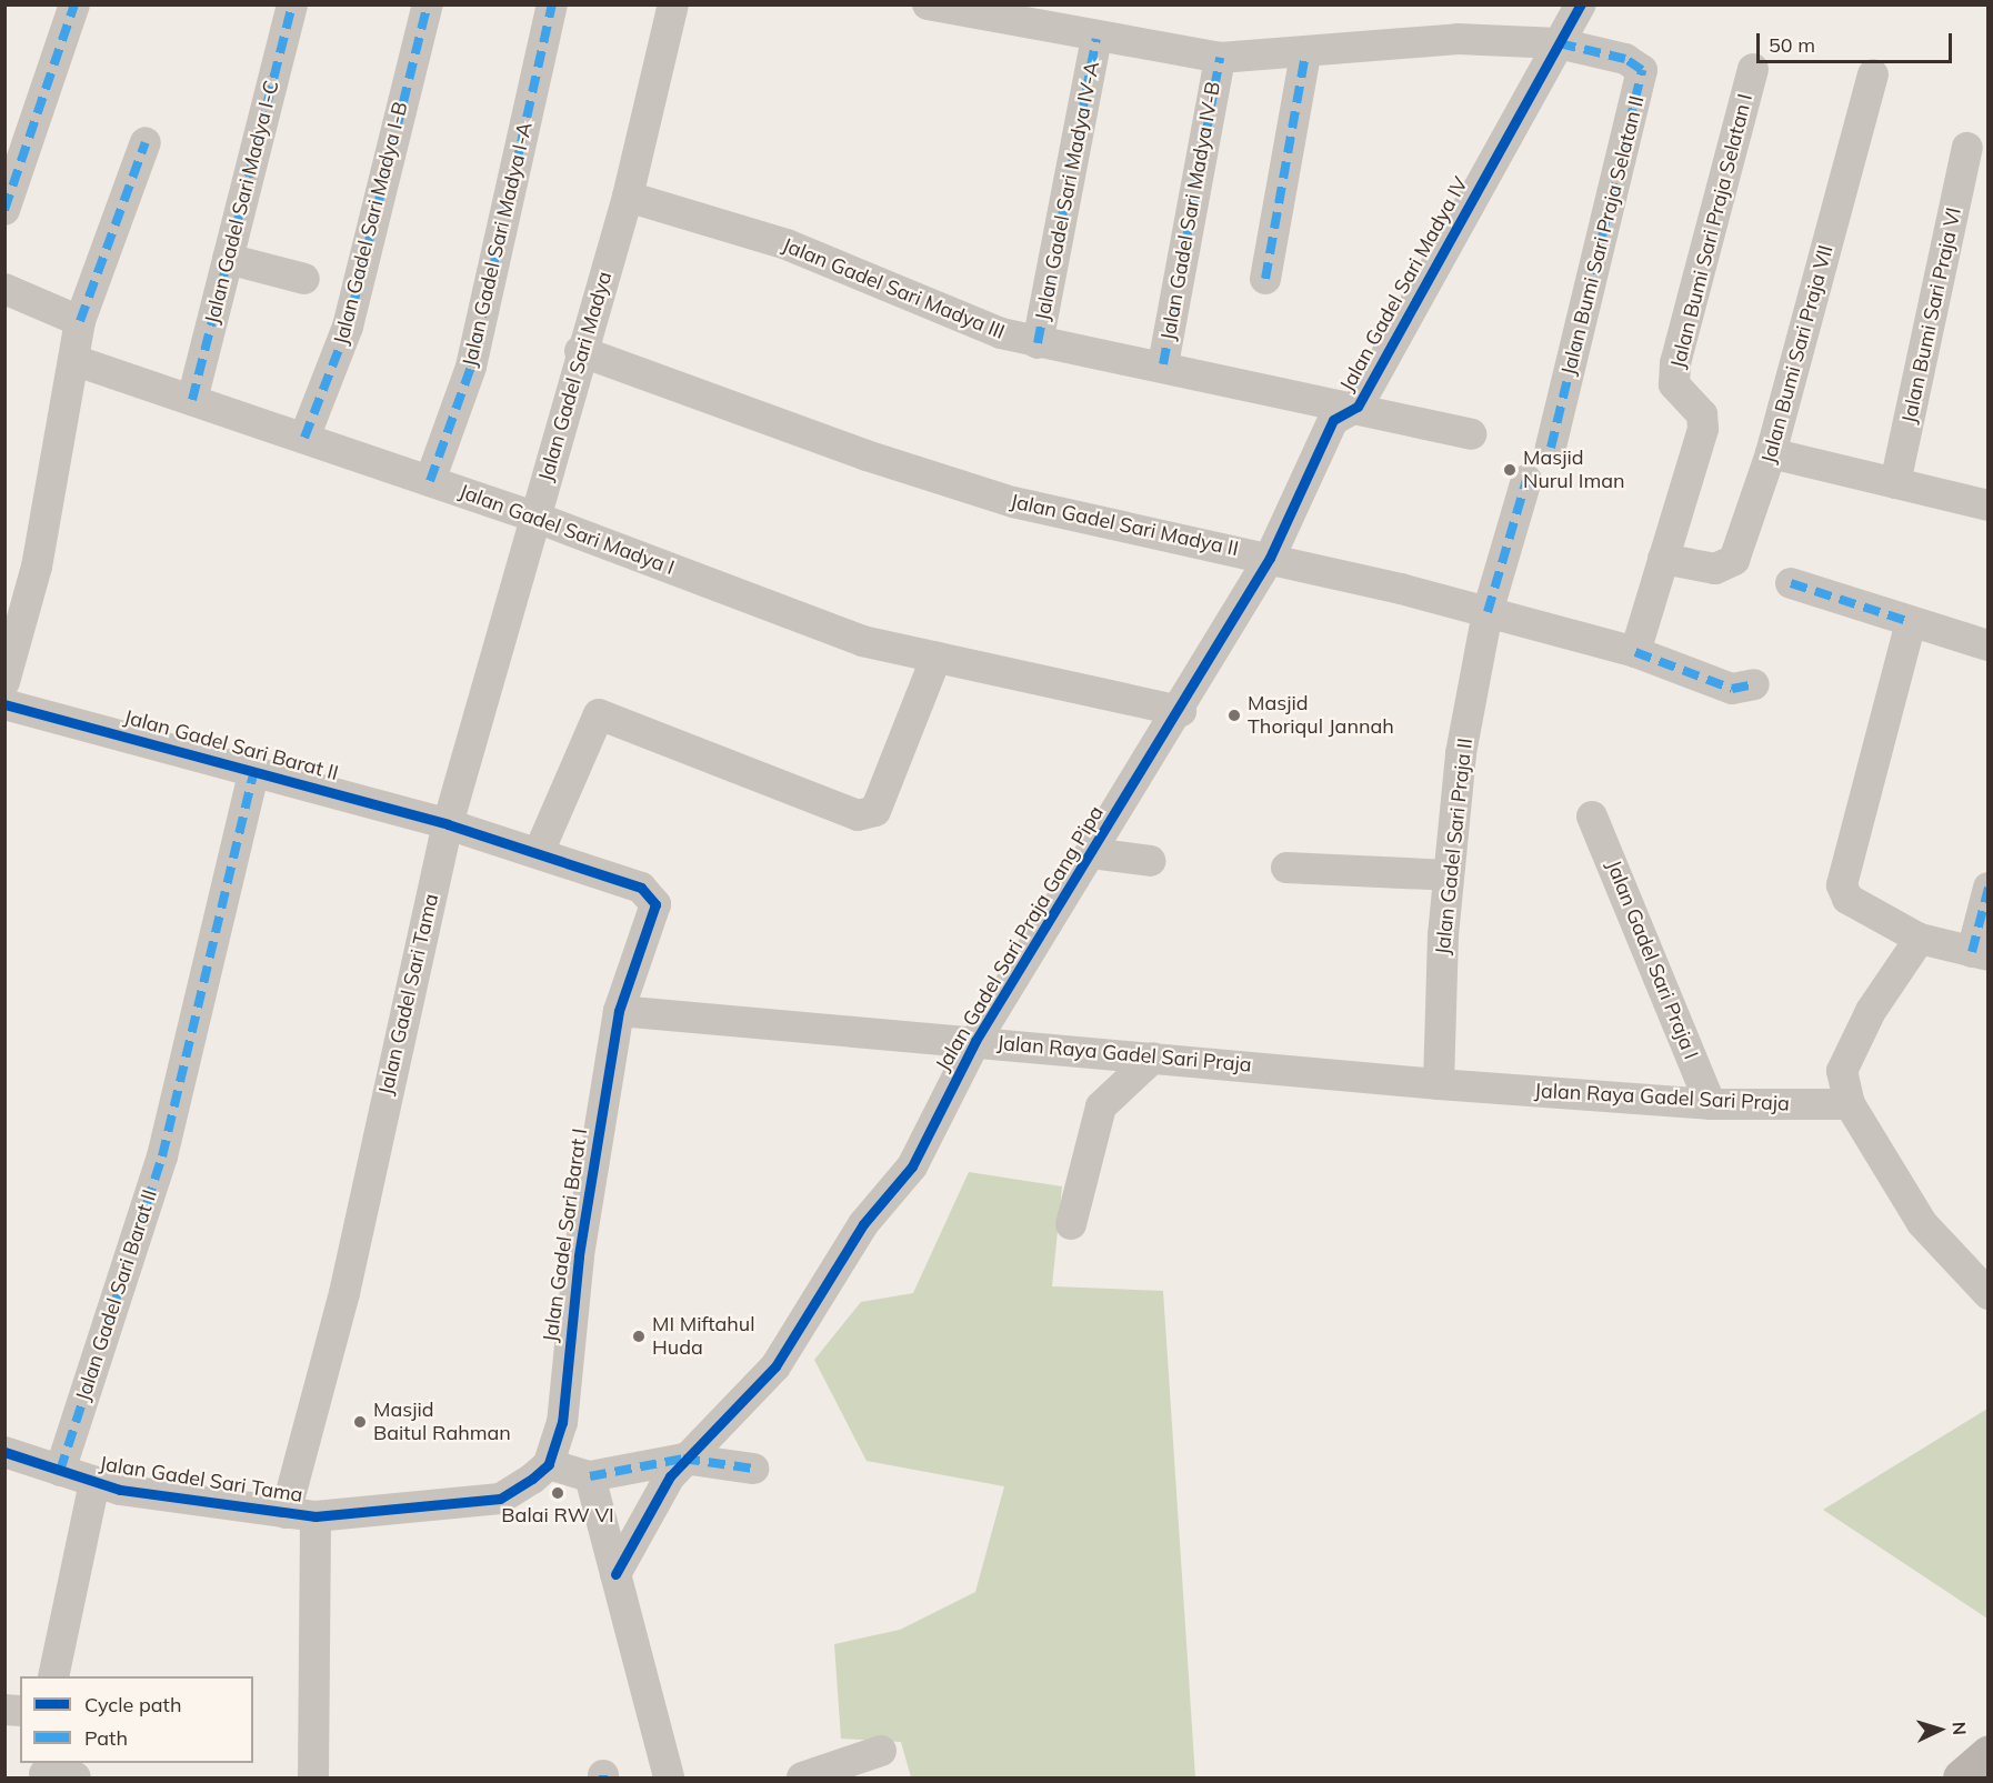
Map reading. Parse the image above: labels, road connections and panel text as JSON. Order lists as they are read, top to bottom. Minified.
{"streets":{"street":["Jalan Gadel Sari Madya IV-A","Jalan Gadel Sari Madya I-C","Jalan Gadel Sari Madya IV-B","Jalan Gadel Sari Madya I-B","Jalan Bumi Sari Praja Selatan I","Jalan Bumi Sari Praja Selatan II","Jalan Gadel Sari Madya I-A","Jalan Gadel Sari Madya IV","Jalan Gadel Sari Madya III","Jalan Bumi Sari Praja VI","Jalan Bumi Sari Praja VII","Jalan Gadel Sari Madya","Jalan Gadel Sari Madya II","Jalan Gadel Sari Madya I","Jalan Gadel Sari Barat II","Jalan Gadel Sari Praja II","Jalan Gadel Sari Praja Gang Pipa","Jalan Gadel Sari Praja I","Jalan Gadel Sari Tama","Jalan Raya Gadel Sari Praja","Jalan Gadel Sari Barat I"]},"crossings":[["Jalan Gadel Sari Madya IV-A","Jalan Gadel Sari Madya III"],["Jalan Gadel Sari Madya I-C","Jalan Gadel Sari Madya I"],["Jalan Gadel Sari Madya IV-B","Jalan Gadel Sari Madya III"],["Jalan Gadel Sari Madya I-B","Jalan Gadel Sari Madya I"],["Jalan Bumi Sari Praja Selatan I","Jalan Bumi Sari Praja VII"],["Jalan Bumi Sari Praja Selatan I","Jalan Gadel Sari Madya II"],["Jalan Bumi Sari Praja Selatan II","Jalan Gadel Sari Madya IV"],["Jalan Gadel Sari Madya I-A","Jalan Gadel Sari Madya I"],["Jalan Gadel Sari Madya IV","Jalan Gadel Sari Madya III"],["Jalan Gadel Sari Madya IV","Jalan Gadel Sari Madya II"],["Jalan Gadel Sari Madya IV","Jalan Gadel Sari Madya I"],["Jalan Gadel Sari Madya IV","Jalan Gadel Sari Praja Gang Pipa"],["Jalan Gadel Sari Madya III","Jalan Gadel Sari Madya"],["Jalan Gadel Sari Madya","Jalan Gadel Sari Madya II"],["Jalan Gadel Sari Madya","Jalan Gadel Sari Madya I"],["Jalan Gadel Sari Madya","Jalan Gadel Sari Barat II"],["Jalan Gadel Sari Madya","Jalan Gadel Sari Tama"],["Jalan Gadel Sari Madya II","Jalan Gadel Sari Praja II"],["Jalan Gadel Sari Madya I","Jalan Gadel Sari Praja Gang Pipa"],["Jalan Gadel Sari Barat II","Jalan Gadel Sari Tama"],["Jalan Gadel Sari Praja II","Jalan Raya Gadel Sari Praja"],["Jalan Gadel Sari Praja Gang Pipa","Jalan Raya Gadel Sari Praja"],["Jalan Gadel Sari Praja I","Jalan Raya Gadel Sari Praja"],["Jalan Raya Gadel Sari Praja","Jalan Gadel Sari Barat I"]],"places":["Masjid Nurul Iman","Masjid Thoriqul Jannah","MI Miftahul Huda","Masjid Baitul Rahman","Balai RW VI"],"legend":["Cycle path","Path"],"scale_bar":"50 m","north":"right"}
